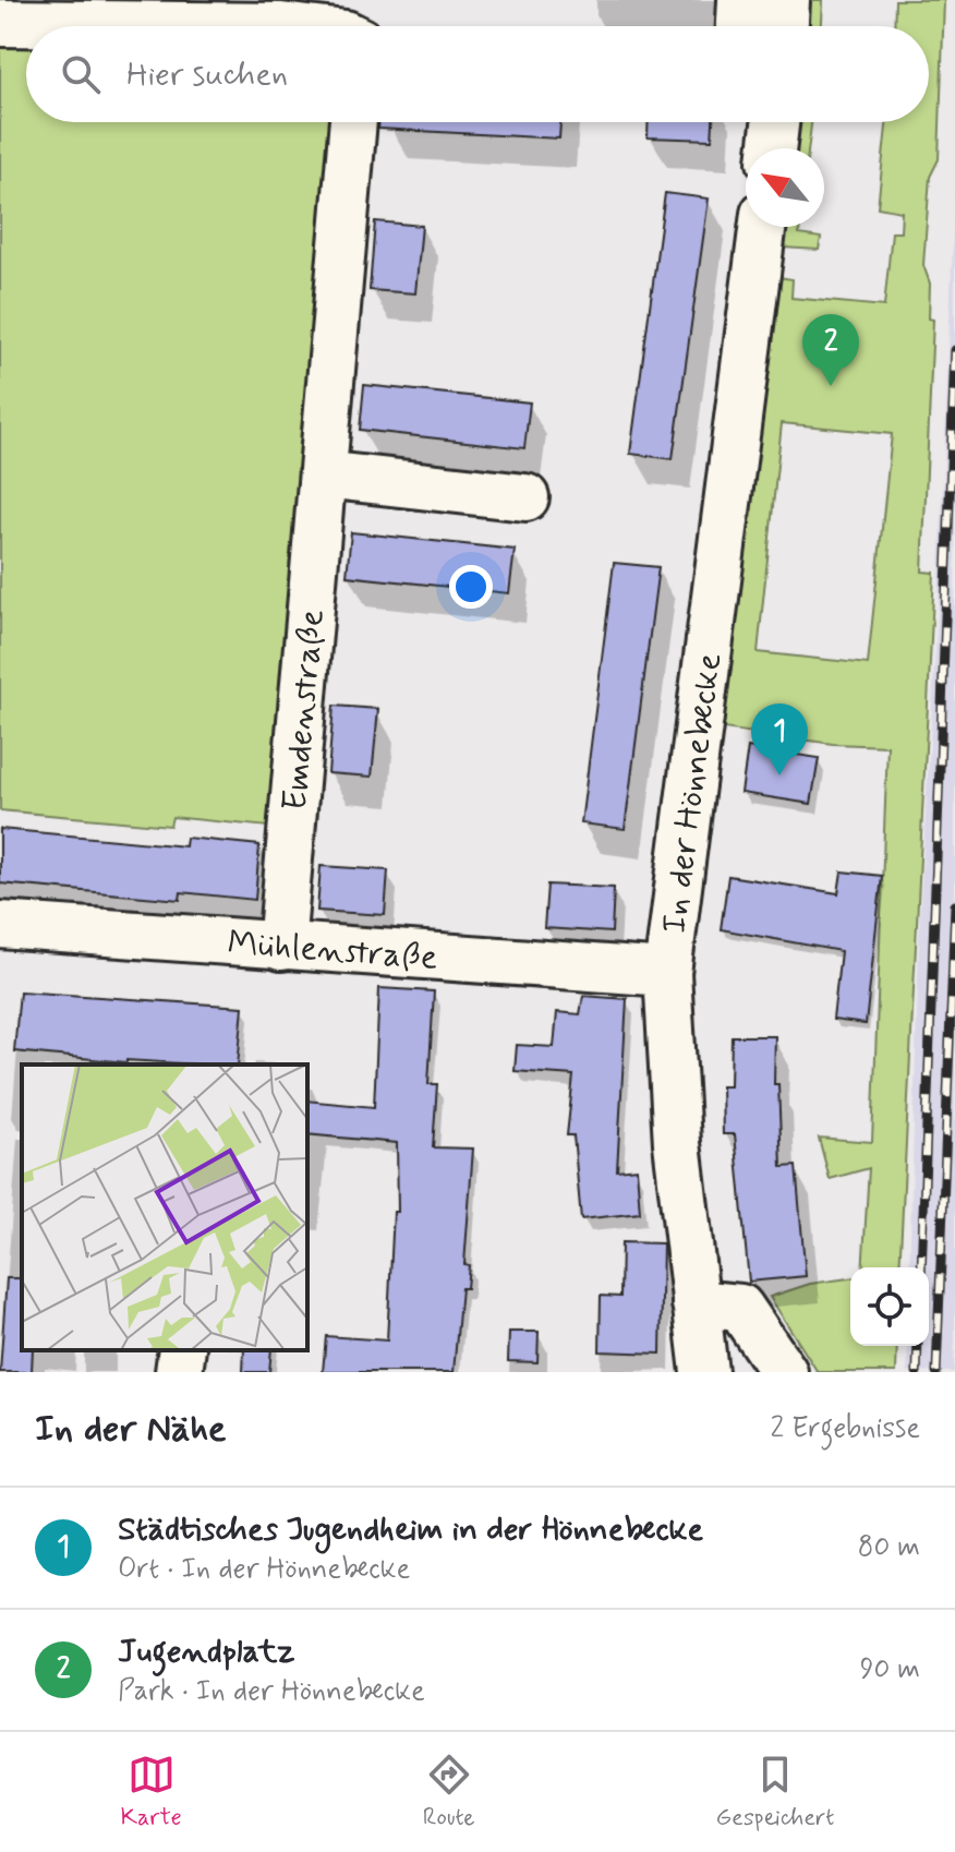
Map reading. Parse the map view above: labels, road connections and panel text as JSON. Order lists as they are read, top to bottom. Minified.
{"streets":{"street":["Emdenstraße","In der Hönnebecke","Mühlenstraße"]},"crossings":[["Emdenstraße","Mühlenstraße"],["In der Hönnebecke","Mühlenstraße"]],"north":"top left","page":{"search":"Hier suchen","pins":["2","1"],"heading":["In der Nähe","2 Ergebnisse"],"list":[{"mark":"1","name":"Städtisches Jugendheim in der Hönnebecke","note":"Ort · In der Hönnebecke","value":"80 m"},{"mark":"2","name":"Jugendplatz","note":"Park · In der Hönnebecke","value":"90 m"}],"nav":["Karte","Route","Gespeichert"]}}
